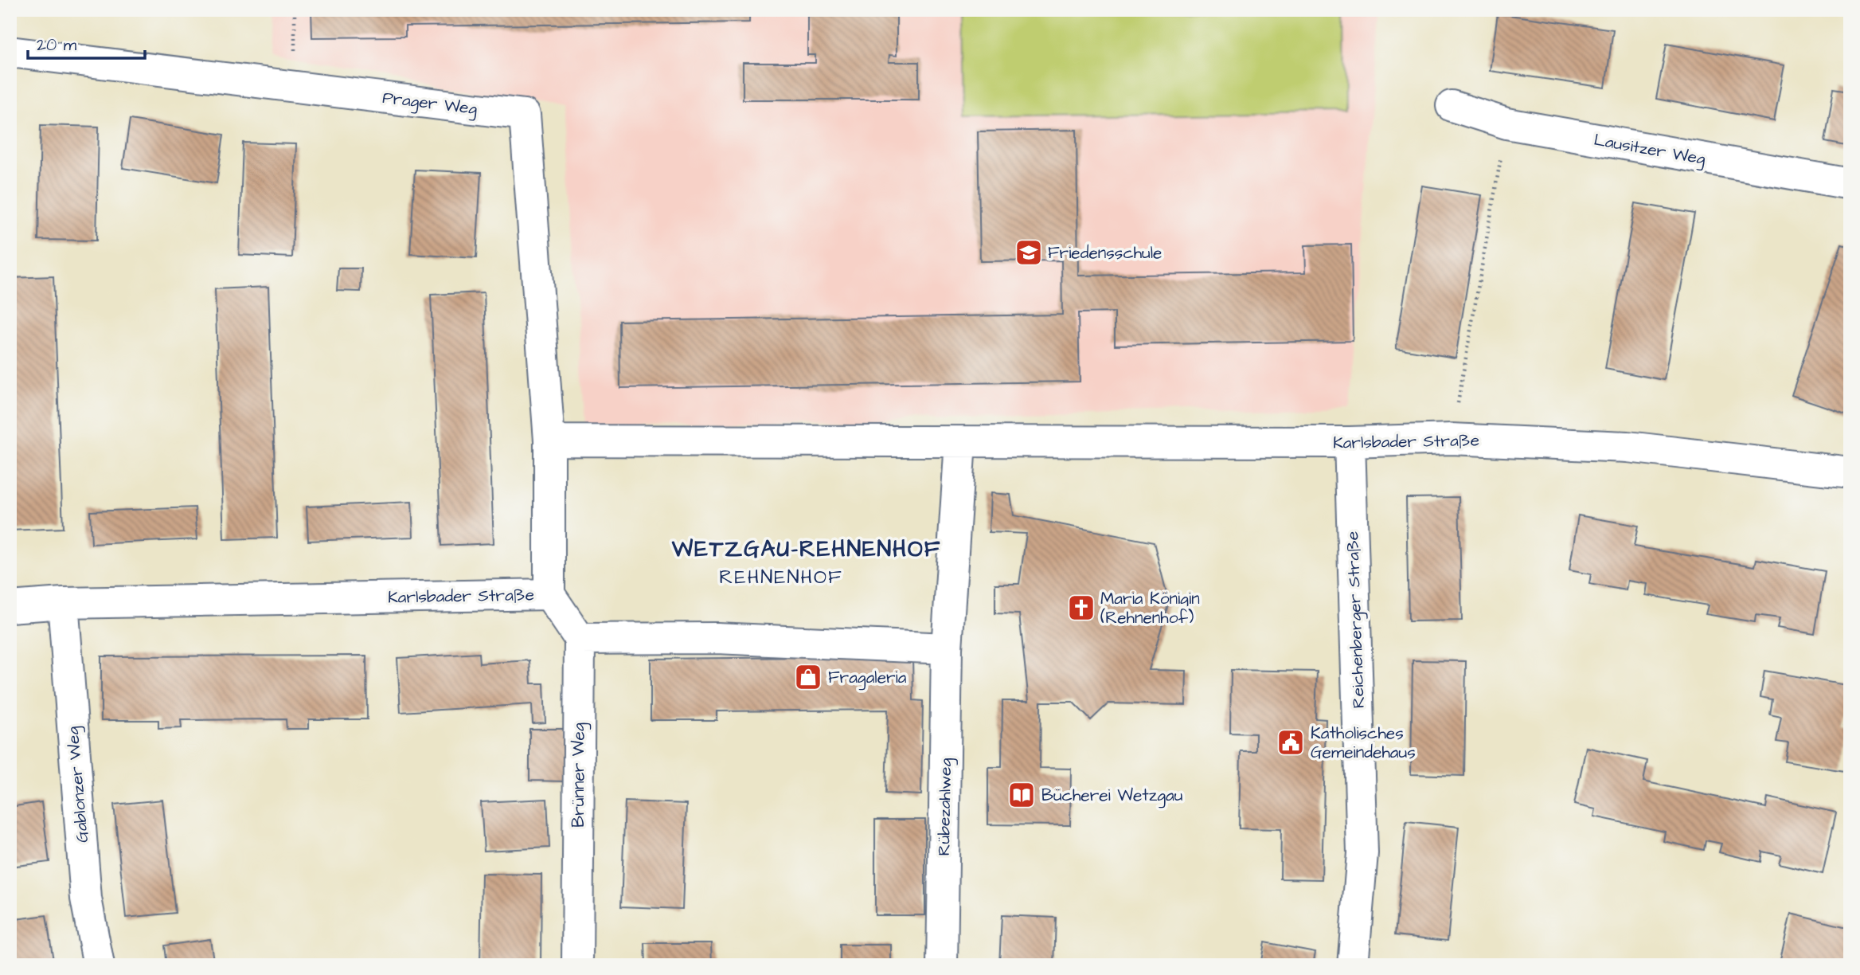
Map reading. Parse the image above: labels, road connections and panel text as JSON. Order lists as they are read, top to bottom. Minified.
{"streets":{"street":["Prager Weg","Lausitzer Weg","Karlsbader Straße","Reichenberger Straße","Brünner Weg","Gablonzer Weg","Rübezahlweg"]},"crossings":[["Prager Weg","Karlsbader Straße"],["Karlsbader Straße","Reichenberger Straße"],["Karlsbader Straße","Gablonzer Weg"]],"districts":["WETZGAU-REHNENHOF","REHNENHOF"],"places":{"school or university":["Friedensschule"],"church":["Maria Königin (Rehnenhof)"],"shop":["Fragaleria"],"public building":["Katholisches Gemeindehaus"],"library":["Bücherei Wetzgau"]},"scale_bar":"20 m"}
